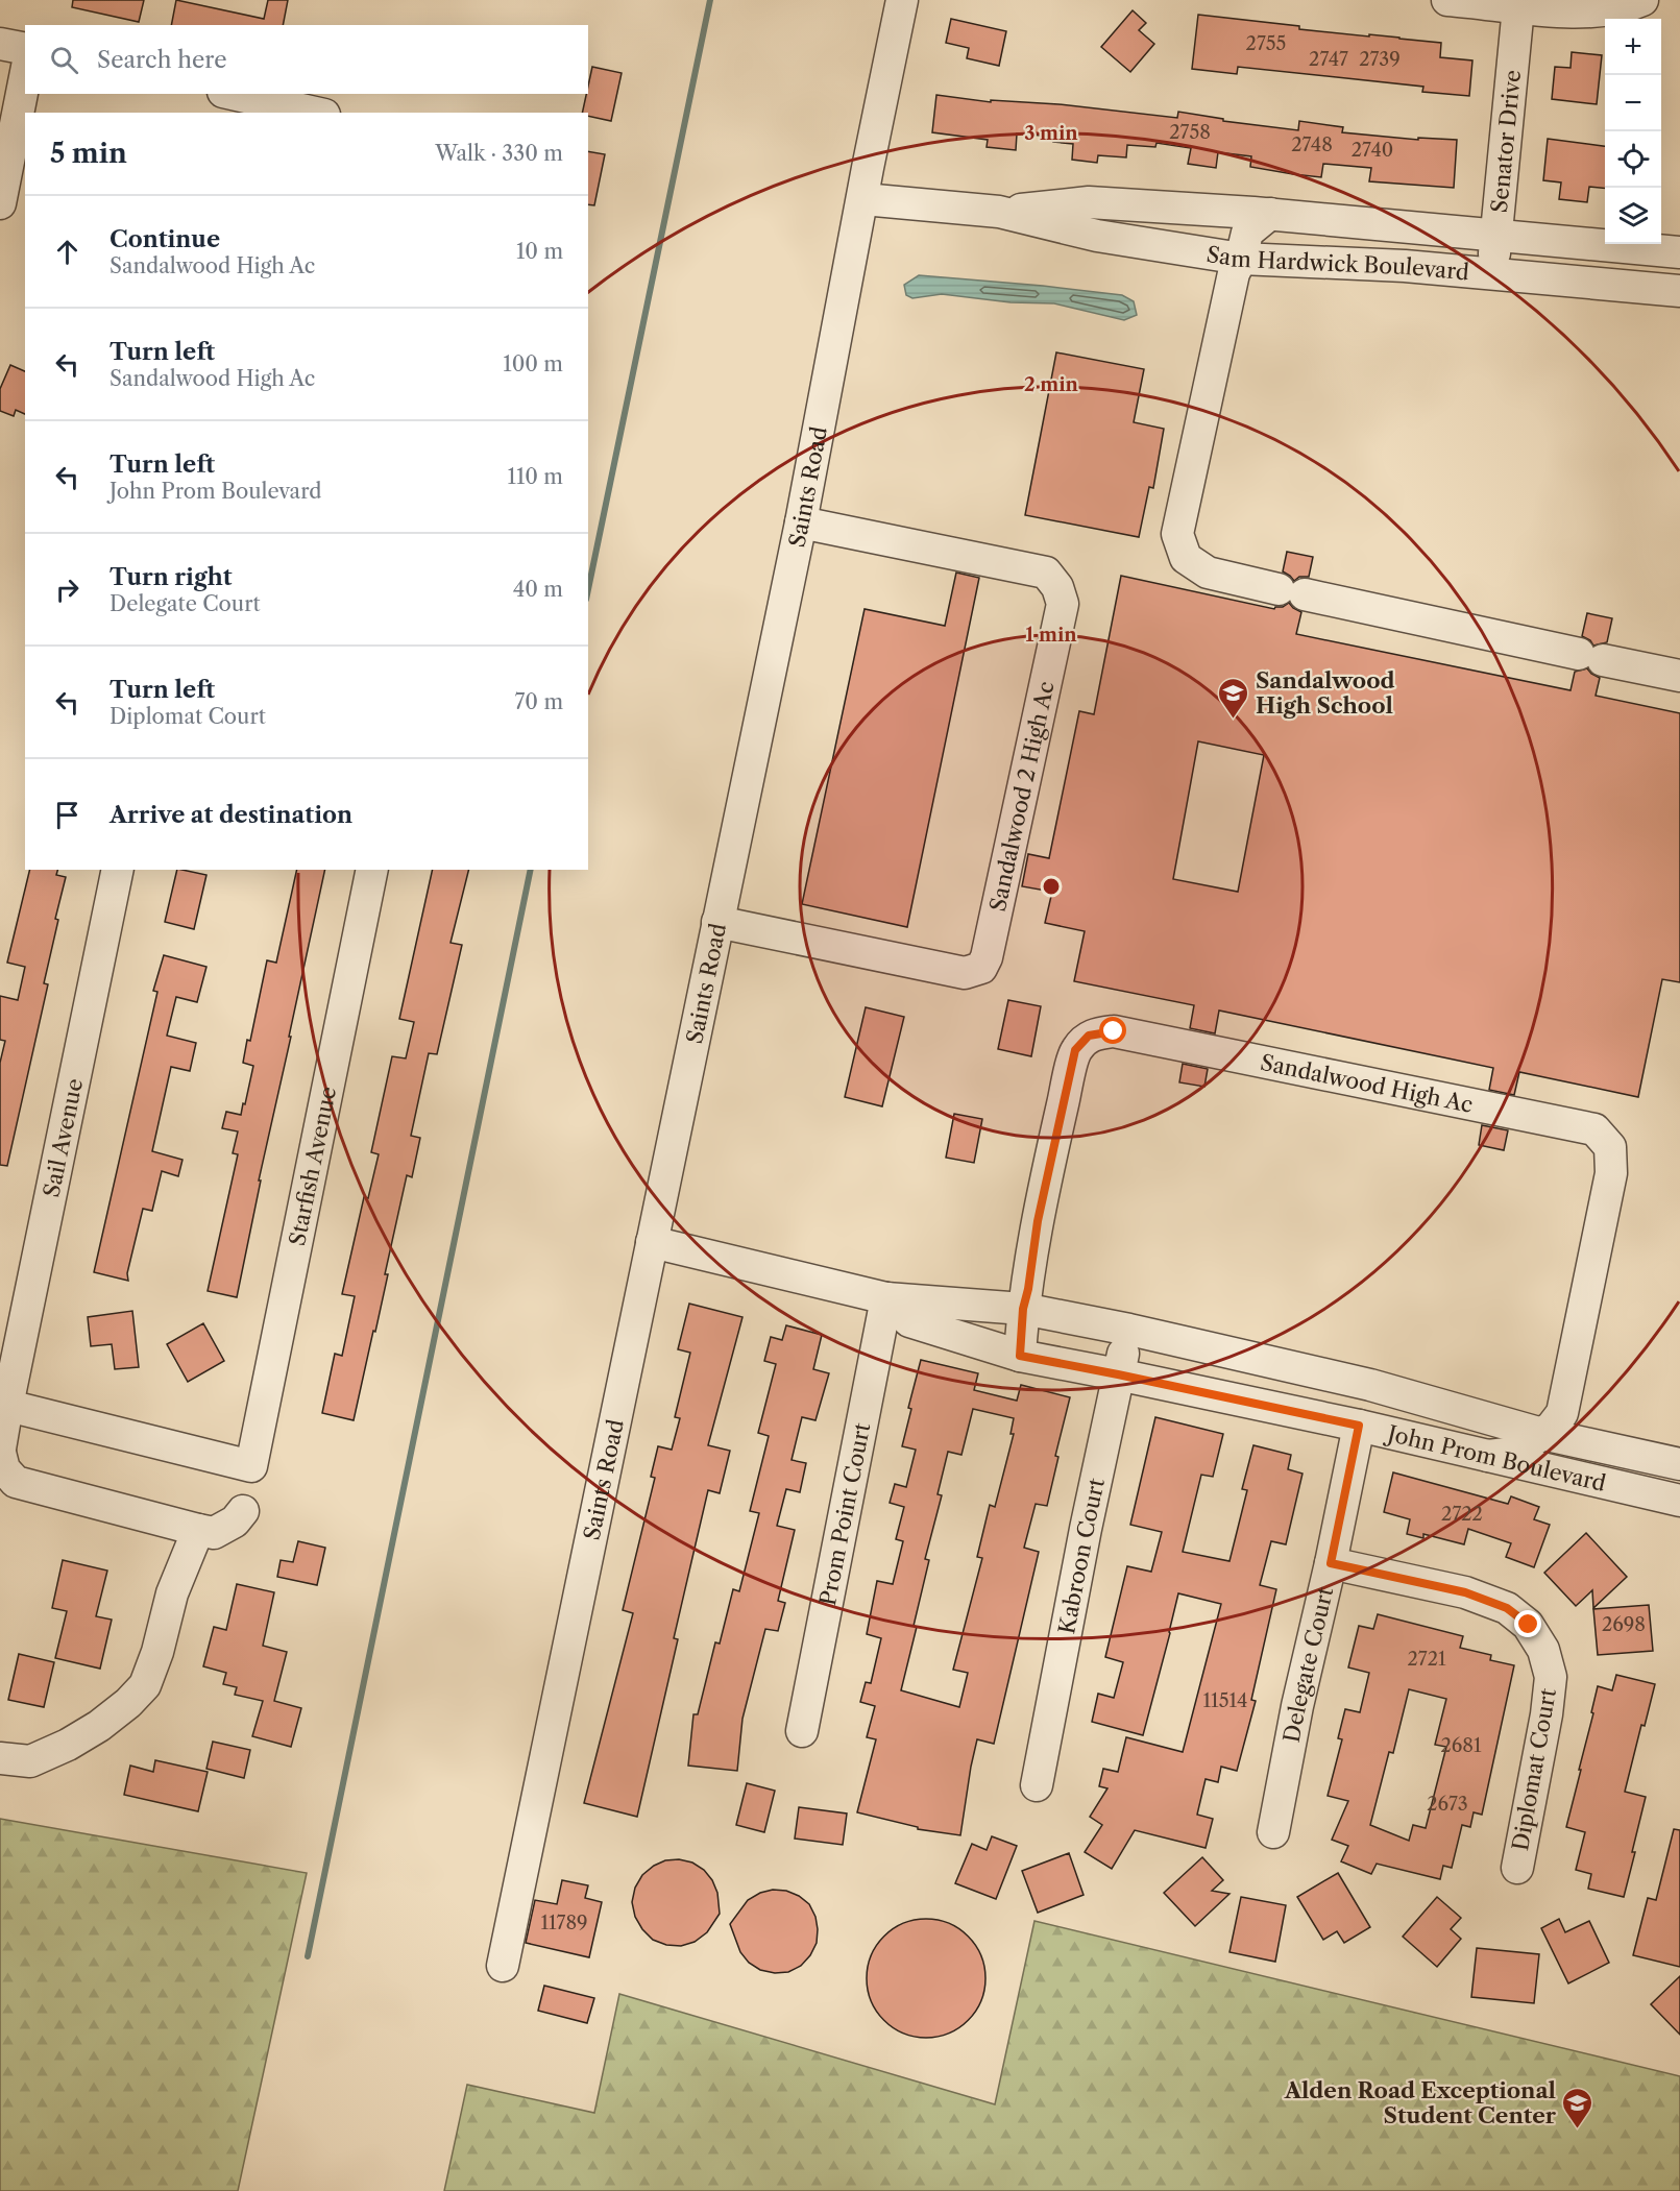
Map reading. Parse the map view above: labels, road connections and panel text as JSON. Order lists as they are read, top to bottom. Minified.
{"streets":{"street":["Senator Drive","Sam Hardwick Boulevard","Saints Road","Sandalwood 2 High Ac","Sandalwood High Ac","Sail Avenue","Starfish Avenue","John Prom Boulevard","Prom Point Court","Kabroon Court","Delegate Court","Diplomat Court"]},"crossings":[["Senator Drive","Sam Hardwick Boulevard"],["Sam Hardwick Boulevard","Saints Road"],["Saints Road","Sandalwood 2 High Ac"],["Saints Road","John Prom Boulevard"],["Sandalwood High Ac","John Prom Boulevard"],["Sail Avenue","Starfish Avenue"],["John Prom Boulevard","Prom Point Court"],["John Prom Boulevard","Kabroon Court"],["John Prom Boulevard","Delegate Court"],["Delegate Court","Diplomat Court"]],"places":{"school or university":["Sandalwood High School","Alden Road Exceptional Student Center"]},"house_numbers":["2755","2747","2739","2758","2748","2740","2722","2698","2721","11514","2681","2673","11789"],"page":{"map_buttons":["+","−"],"search":"Search here","heading":["5 min","Walk · 330 m"],"list":[["Continue","Sandalwood High Ac","10 m"],["Turn left","Sandalwood High Ac","100 m"],["Turn left","John Prom Boulevard","110 m"],["Turn right","Delegate Court","40 m"],["Turn left","Diplomat Court","70 m"],"Arrive at destination"]},"rings":["3 min","2 min","1 min"]}
